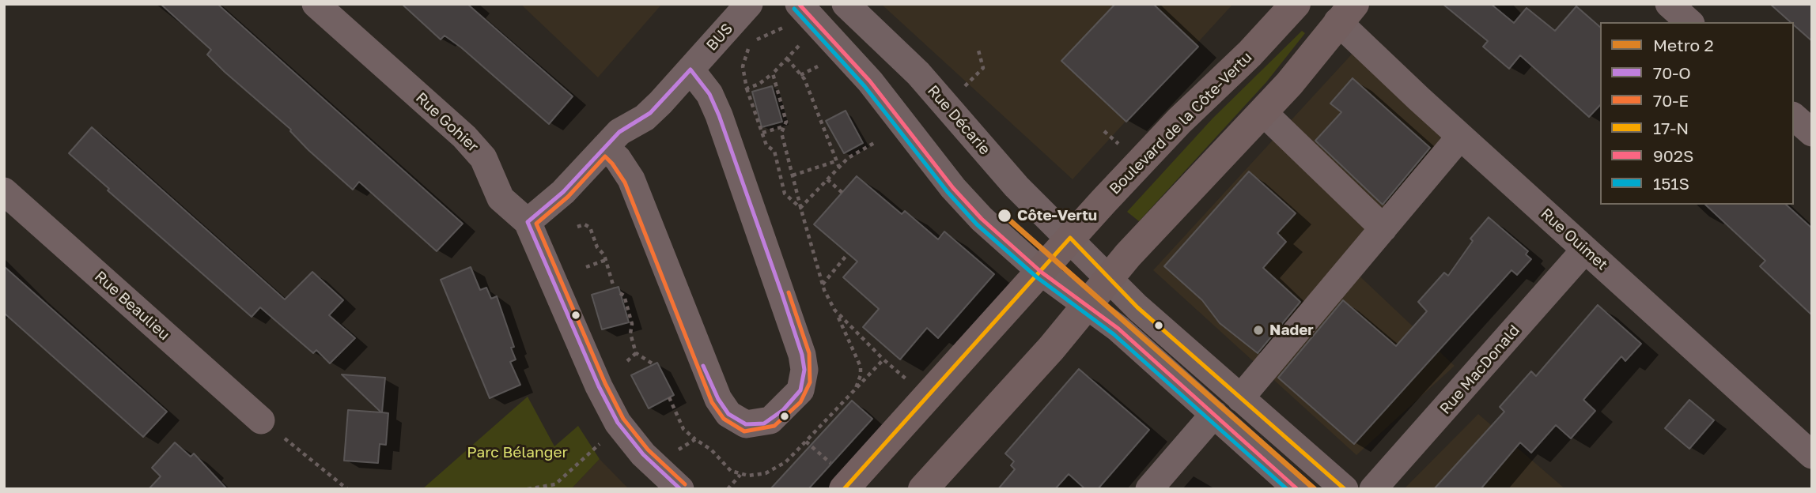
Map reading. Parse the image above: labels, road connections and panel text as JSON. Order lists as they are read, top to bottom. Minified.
{"streets":{"main road":["Boulevard de la Côte-Vertu"],"street":["BUS","Rue Décarie","Rue Gohier","Rue Ouimet","Rue Beaulieu","Rue MacDonald"]},"crossings":[["BUS","Rue Gohier"],["Rue Décarie","Boulevard de la Côte-Vertu"],["Rue Ouimet","Rue MacDonald"]],"parks":["Parc Bélanger"],"places":["Côte-Vertu","Nader"],"lines":["transit line 902S","transit line 151S","transit line 70-O","transit line 70-E","metro line 2","transit line 17-N"],"legend":["Metro 2","70-O","70-E","17-N","902S","151S"]}
